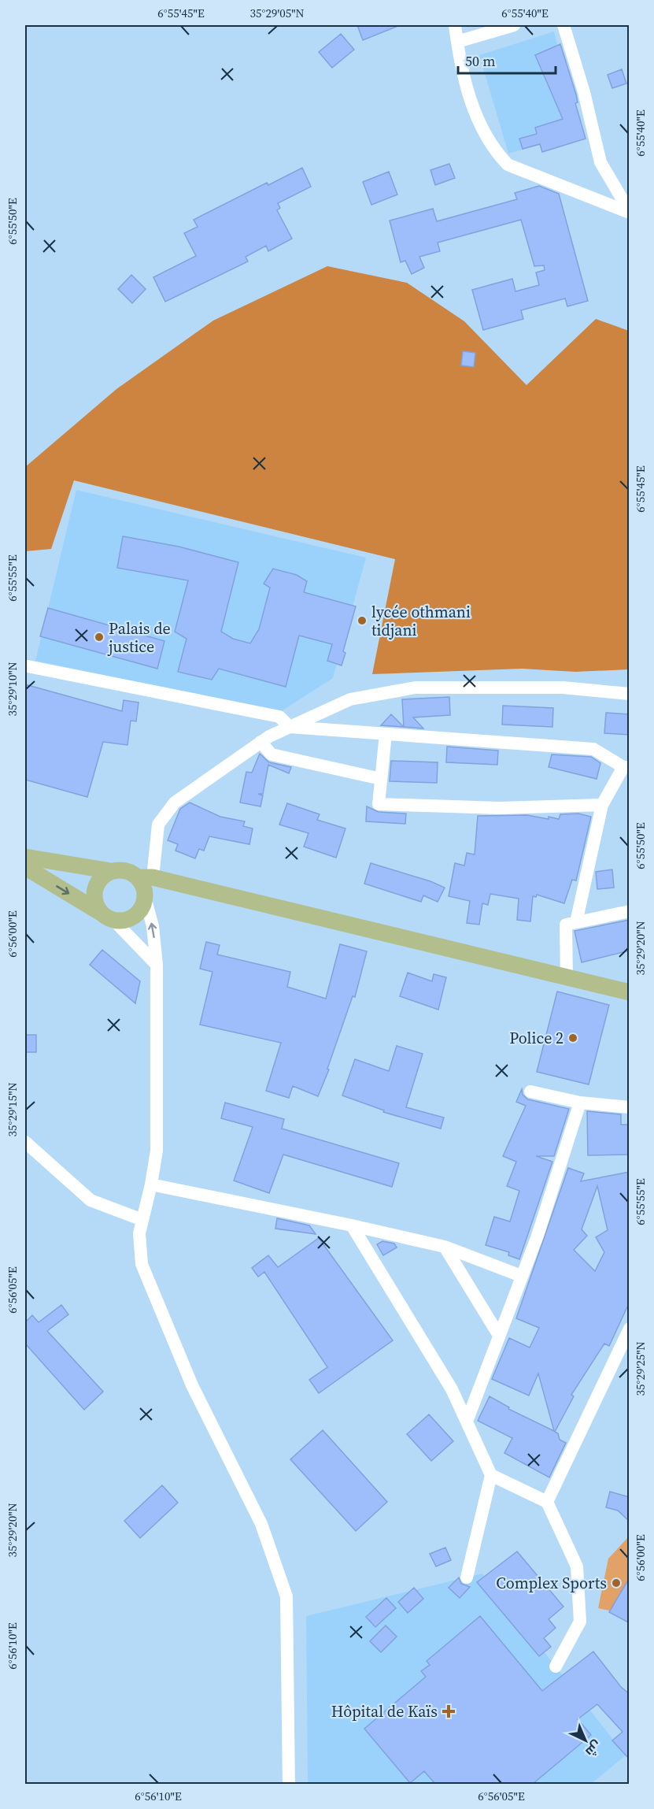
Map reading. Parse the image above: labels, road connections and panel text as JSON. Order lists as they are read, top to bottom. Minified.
{"places":{"other":["lycée othmani tidjani","Palais de justice","Police 2","Complex Sports"],"health":["Hôpital de Kaïs"]},"scale_bar":"50 m","north":"bottom right","coordinates":["6°55'45\"E","35°29'05\"N","6°55'40\"E","6°55'50\"E","6°55'55\"E","35°29'10\"N","6°56'00\"E","35°29'20\"N","35°29'15\"N","6°56'05\"E","35°29'25\"N","6°56'10\"E"]}
